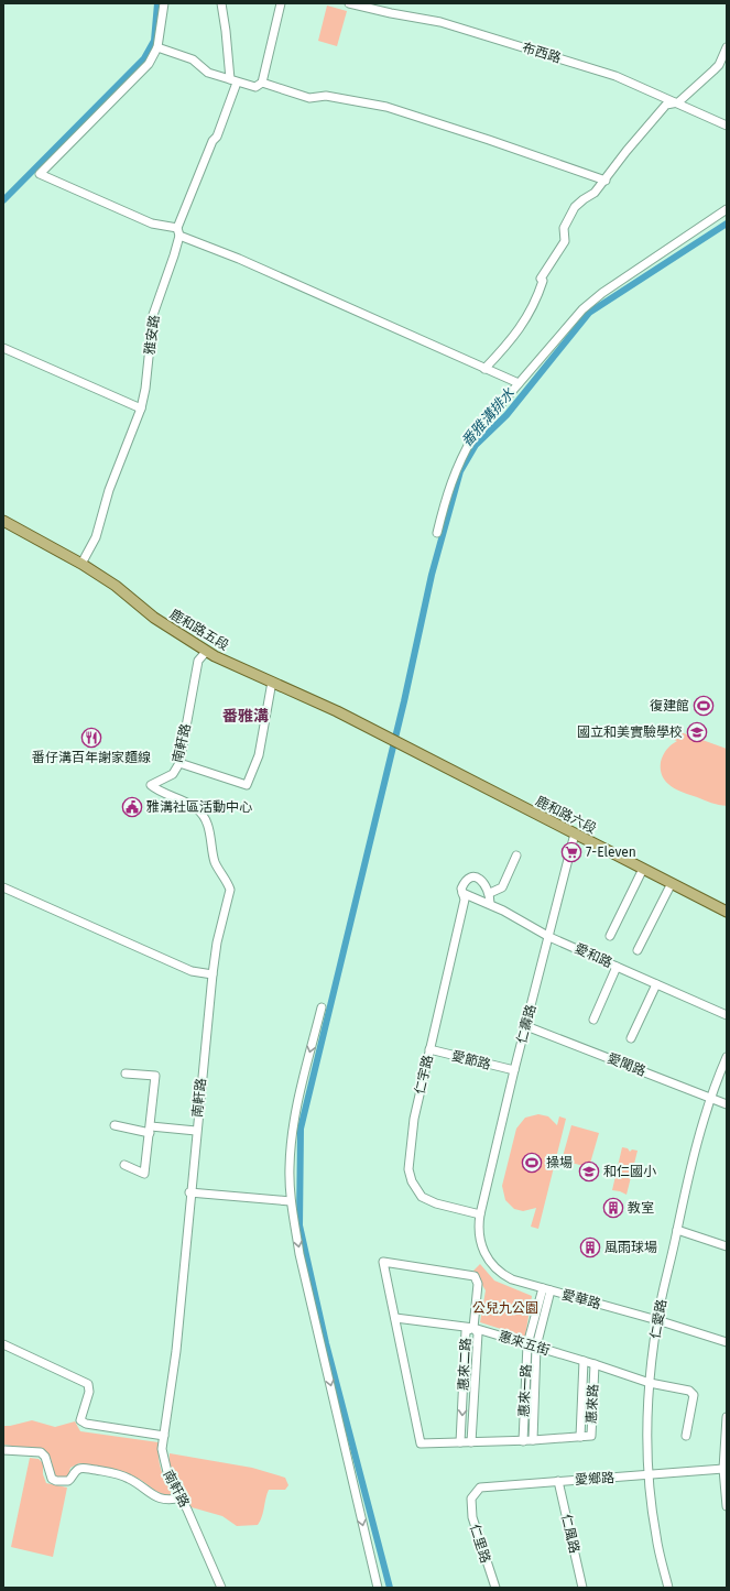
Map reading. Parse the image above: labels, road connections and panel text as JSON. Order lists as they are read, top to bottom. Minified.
{"streets":{"main road":["鹿和路五段","鹿和路六段"],"street":["布西路","雅安路","南軒路","愛和路","仁壽路","愛節路","愛聞路","仁宇路","愛華路","仁愛路","惠來五街","惠來二路","惠來一路","惠來路","愛鄉路","仁風路","仁里路"]},"crossings":[["雅安路","鹿和路五段"],["鹿和路五段","南軒路"],["鹿和路五段","鹿和路六段"],["鹿和路六段","仁壽路"],["愛和路","仁壽路"],["愛和路","仁宇路"],["仁壽路","愛節路"],["仁壽路","愛聞路"],["仁壽路","仁宇路"],["仁壽路","愛華路"],["愛節路","仁宇路"],["愛聞路","仁愛路"],["仁宇路","愛華路"],["愛華路","仁愛路"],["愛華路","惠來一路"],["仁愛路","惠來五街"],["仁愛路","愛鄉路"],["惠來五街","惠來二路"],["惠來五街","惠來一路"],["惠來五街","惠來路"],["愛鄉路","仁風路"],["愛鄉路","仁里路"]],"districts":["番雅溝"],"water":["番雅溝排水"],"parks":["公兒九公園"],"places":{"sports":["復建館","操場"],"school or university":["國立和美實驗學校","和仁國小"],"restaurant":["番仔溝百年謝家麵線"],"public building":["雅溝社區活動中心"],"supermarket":["7-Eleven"],"building":["教室","風雨球場"]}}
